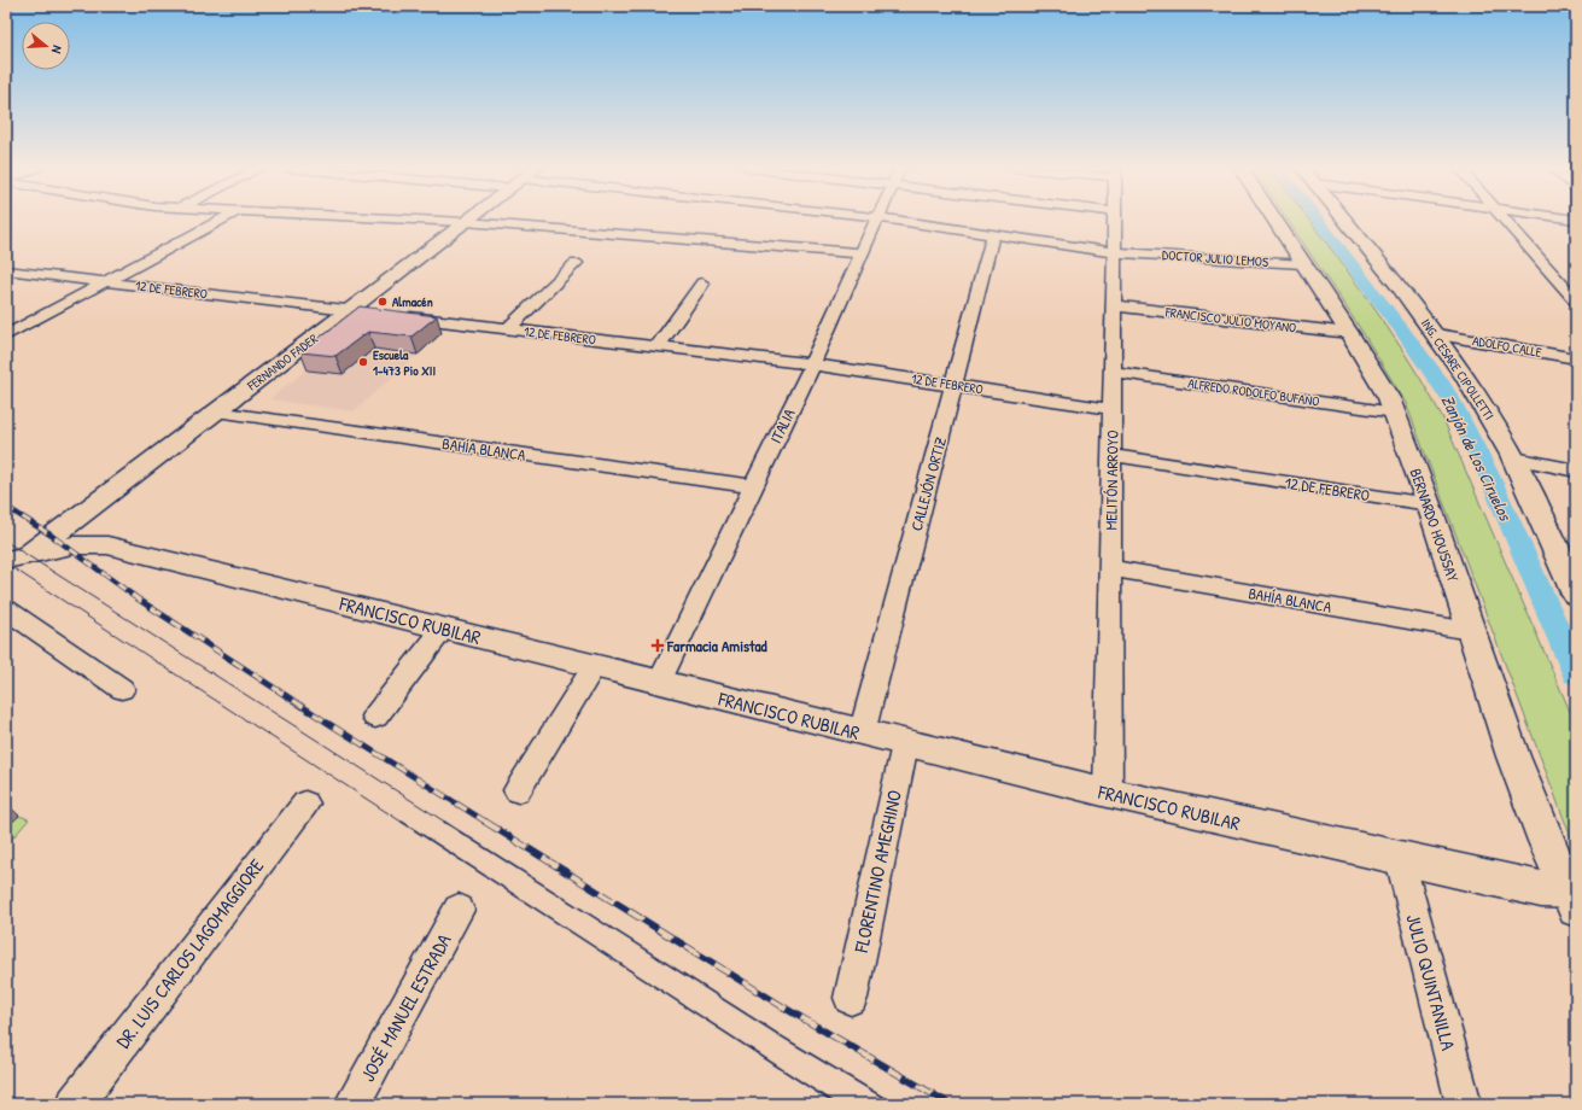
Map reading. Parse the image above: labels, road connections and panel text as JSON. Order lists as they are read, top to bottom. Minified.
{"streets":{"street":["DOCTOR JULIO LEMOS","12 DE FEBRERO","FRANCISCO JULIO MOYANO","ADOLFO CALLE","FERNANDO FADER","ING. CESARE CIPOLLETTI","ALFREDO RODOLFO BUFANO","ITALIA","BAHÍA BLANCA","MELITÓN ARROYO","CALLEJÓN ORTIZ","BERNARDO HOUSSAY","FRANCISCO RUBILAR","FLORENTINO AMEGHINO","DR. LUIS CARLOS LAGOMAGGIORE","JULIO QUINTANILLA","JOSÉ MANUEL ESTRADA"]},"crossings":[["DOCTOR JULIO LEMOS","MELITÓN ARROYO"],["DOCTOR JULIO LEMOS","CALLEJÓN ORTIZ"],["DOCTOR JULIO LEMOS","BERNARDO HOUSSAY"],["12 DE FEBRERO","FERNANDO FADER"],["12 DE FEBRERO","ITALIA"],["12 DE FEBRERO","MELITÓN ARROYO"],["12 DE FEBRERO","CALLEJÓN ORTIZ"],["12 DE FEBRERO","BERNARDO HOUSSAY"],["FRANCISCO JULIO MOYANO","MELITÓN ARROYO"],["FRANCISCO JULIO MOYANO","BERNARDO HOUSSAY"],["ADOLFO CALLE","ING. CESARE CIPOLLETTI"],["FERNANDO FADER","BAHÍA BLANCA"],["FERNANDO FADER","FRANCISCO RUBILAR"],["ALFREDO RODOLFO BUFANO","MELITÓN ARROYO"],["ALFREDO RODOLFO BUFANO","BERNARDO HOUSSAY"],["ITALIA","BAHÍA BLANCA"],["ITALIA","FRANCISCO RUBILAR"],["BAHÍA BLANCA","MELITÓN ARROYO"],["BAHÍA BLANCA","BERNARDO HOUSSAY"],["MELITÓN ARROYO","FRANCISCO RUBILAR"],["CALLEJÓN ORTIZ","FRANCISCO RUBILAR"],["BERNARDO HOUSSAY","FRANCISCO RUBILAR"],["FRANCISCO RUBILAR","FLORENTINO AMEGHINO"],["FRANCISCO RUBILAR","JULIO QUINTANILLA"]],"water":["Zanjón de Los Ciruelos"],"places":{"other":["Almacén","Escuela 1-473 Pio XII"],"health":["Farmacia Amistad"]},"north":"right"}
